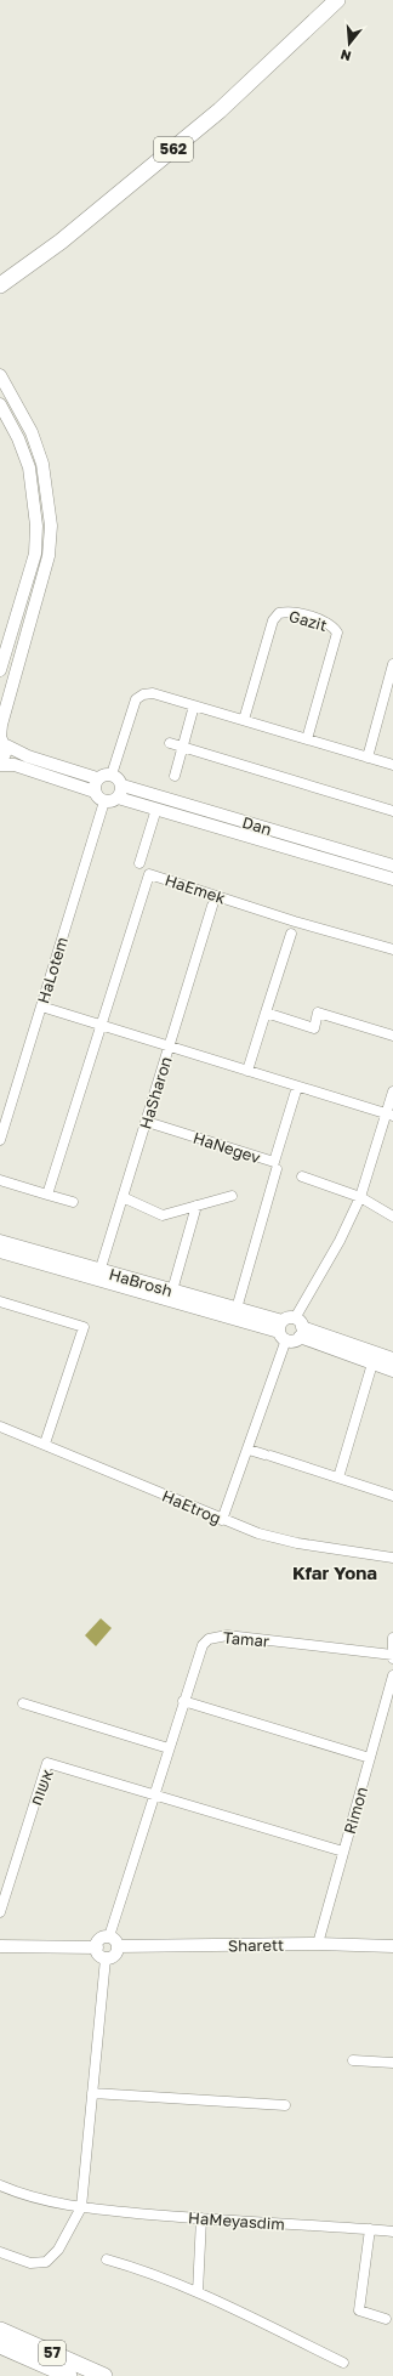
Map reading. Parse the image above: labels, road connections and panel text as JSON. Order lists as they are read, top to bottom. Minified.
{"streets":{"main road":["562","57"],"street":["Gazit","Dan","HaEmek","HaLotem","HaSharon","HaNegev","HaBrosh","HaEtrog","Tamar","אשוח","Rimon","Sharett","HaMeyasdim"]},"crossings":[["Dan","HaLotem"],["HaSharon","HaNegev"],["HaSharon","HaBrosh"],["Tamar","אשוח"],["Tamar","Sharett"],["Rimon","Sharett"]],"districts":["Kfar Yona"],"north":"bottom"}
